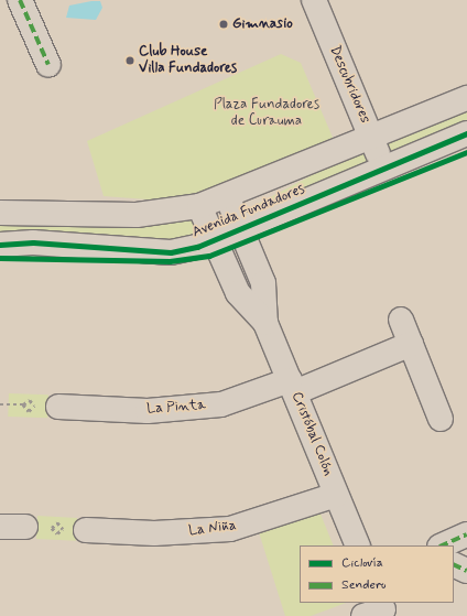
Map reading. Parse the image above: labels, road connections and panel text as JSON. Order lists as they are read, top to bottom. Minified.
{"streets":{"street":["Descubridores","Avenida Fundadores","La Pinta","Cristóbal Colón","La Niña"]},"crossings":[["Descubridores","Avenida Fundadores"],["Avenida Fundadores","Cristóbal Colón"],["La Pinta","Cristóbal Colón"],["Cristóbal Colón","La Niña"]],"parks":["Plaza Fundadores de Curauma"],"places":["Gimnasio","Club House Villa Fundadores"],"legend":["Ciclovía","Sendero"]}
